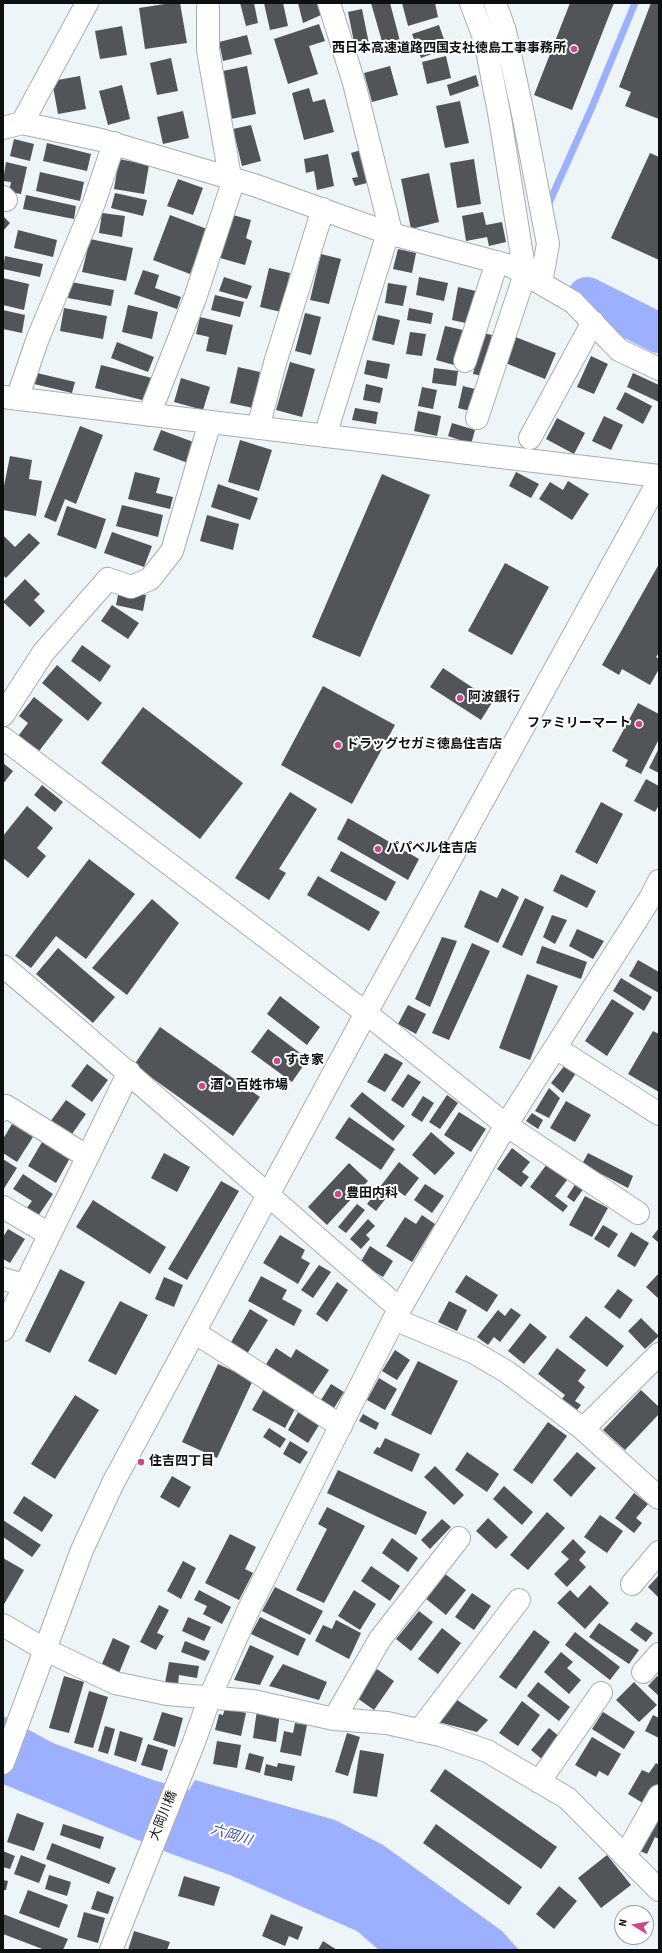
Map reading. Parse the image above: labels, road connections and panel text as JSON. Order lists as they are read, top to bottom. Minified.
{"streets":{"street":["大岡川橋"]},"water":["六岡川"],"places":["西日本高速道路四国支社徳島工事事務所","阿波銀行","ファミリーマート","ドラッグセガミ徳島住吉店","パパベル住吉店","すき家","酒・百姓市場","豊田内科","住吉四丁目"],"north":"left"}
